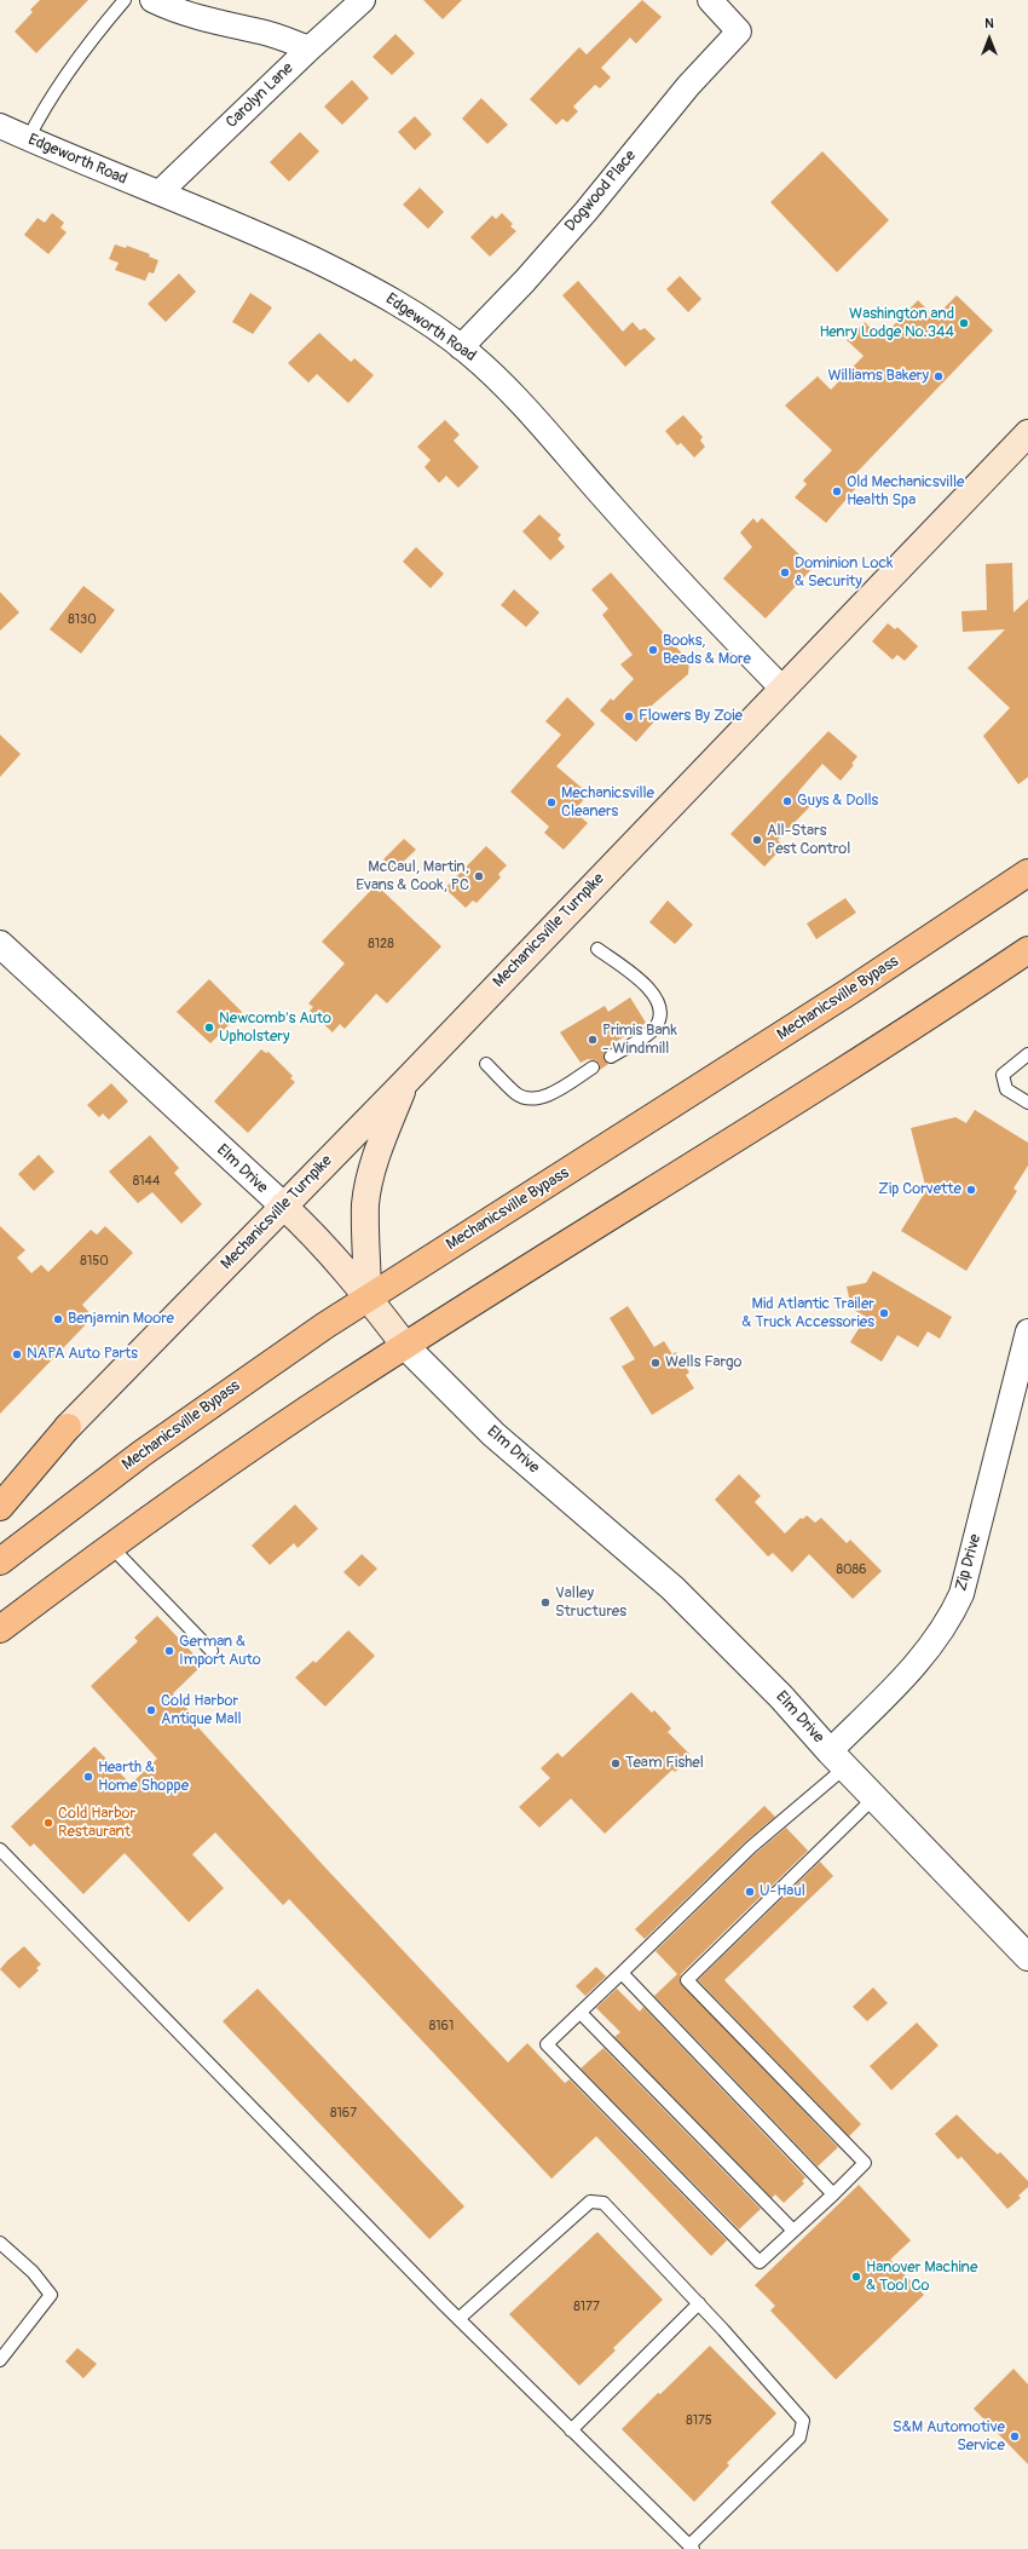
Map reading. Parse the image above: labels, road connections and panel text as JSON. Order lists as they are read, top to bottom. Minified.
{"streets":{"highway":["Mechanicsville Bypass"],"main road":["Mechanicsville Turnpike","Elm Drive"],"street":["Carolyn Lane","Edgeworth Road","Dogwood Place","Zip Drive"]},"crossings":[["Carolyn Lane","Edgeworth Road"],["Edgeworth Road","Dogwood Place"],["Edgeworth Road","Mechanicsville Turnpike"],["Mechanicsville Turnpike","Elm Drive"],["Mechanicsville Bypass","Elm Drive"],["Elm Drive","Zip Drive"]],"places":["Washington and Henry Lodge No.344","Williams Bakery","Old Mechanicsville Health Spa","Dominion Lock & Security","Books, Beads & More","Flowers By Zoie","Guys & Dolls","Mechanicsville Cleaners","All-Stars Pest Control","McCaul, Martin, Evans & Cook, PC","Newcomb's Auto Upholstery","Primis Bank - Windmill","Zip Corvette","Mid Atlantic Trailer & Truck Accessories","Benjamin Moore","NAPA Auto Parts","Wells Fargo","Valley Structures","German & Import Auto","Cold Harbor Antique Mall","Team Fishel","Hearth & Home Shoppe","Cold Harbor Restaurant","U-Haul","Hanover Machine & Tool Co","S&M Automotive Service"],"house_numbers":["8130","8128","8144","8150","8086","8161","8167","8177","8175"],"north":"top"}
